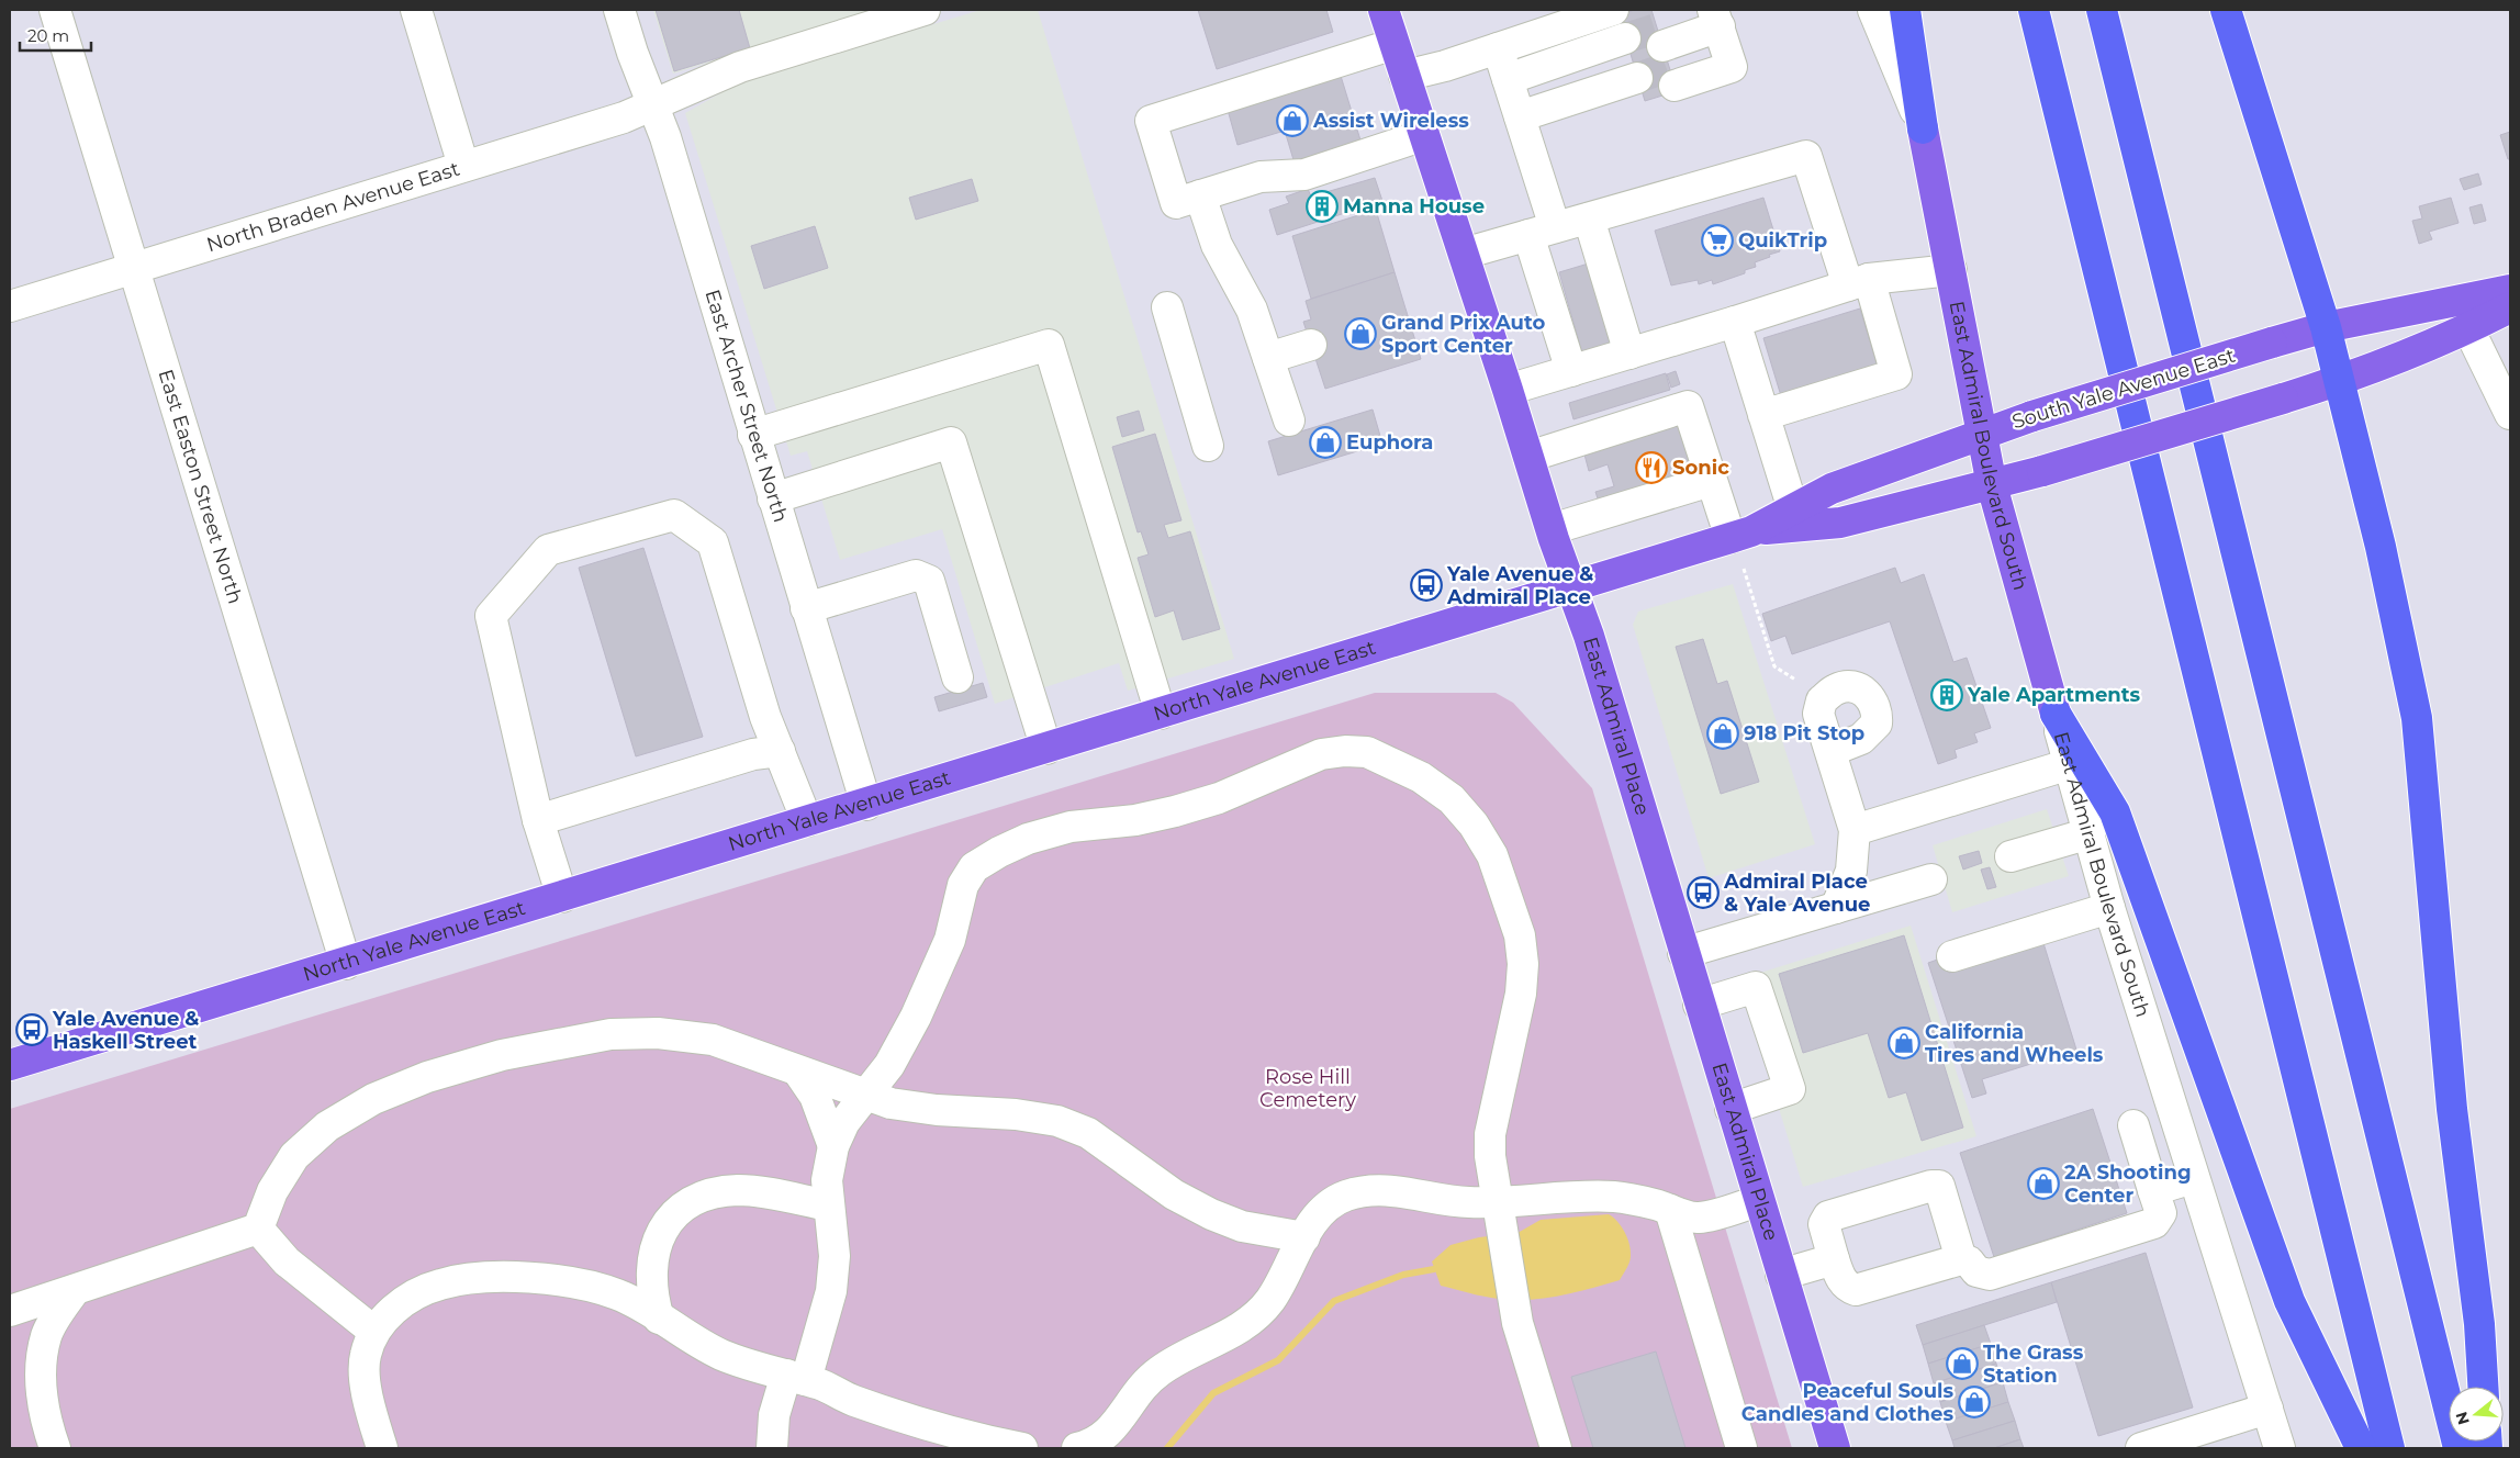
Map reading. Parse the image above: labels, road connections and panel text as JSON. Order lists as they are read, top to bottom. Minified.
{"streets":{"main road":["South Yale Avenue East","East Admiral Boulevard South","North Yale Avenue East","East Admiral Place"],"street":["North Braden Avenue East","East Archer Street North","East Easton Street North"]},"crossings":[["North Braden Avenue East","East Archer Street North"],["North Braden Avenue East","East Easton Street North"],["South Yale Avenue East","East Admiral Boulevard South"],["South Yale Avenue East","North Yale Avenue East"],["East Archer Street North","North Yale Avenue East"],["East Easton Street North","North Yale Avenue East"],["North Yale Avenue East","East Admiral Place"]],"parks":["Rose Hill Cemetery"],"places":{"shop":["Assist Wireless","Grand Prix Auto Sport Center","Euphora","918 Pit Stop","California Tires and Wheels","2A Shooting Center","The Grass Station","Peaceful Souls Candles and Clothes"],"building":["Manna House","Yale Apartments"],"supermarket":["QuikTrip"],"restaurant":["Sonic"],"bus stop":["Yale Avenue & Admiral Place","Admiral Place & Yale Avenue","Yale Avenue & Haskell Street"]},"scale_bar":"20 m","north":"left"}
